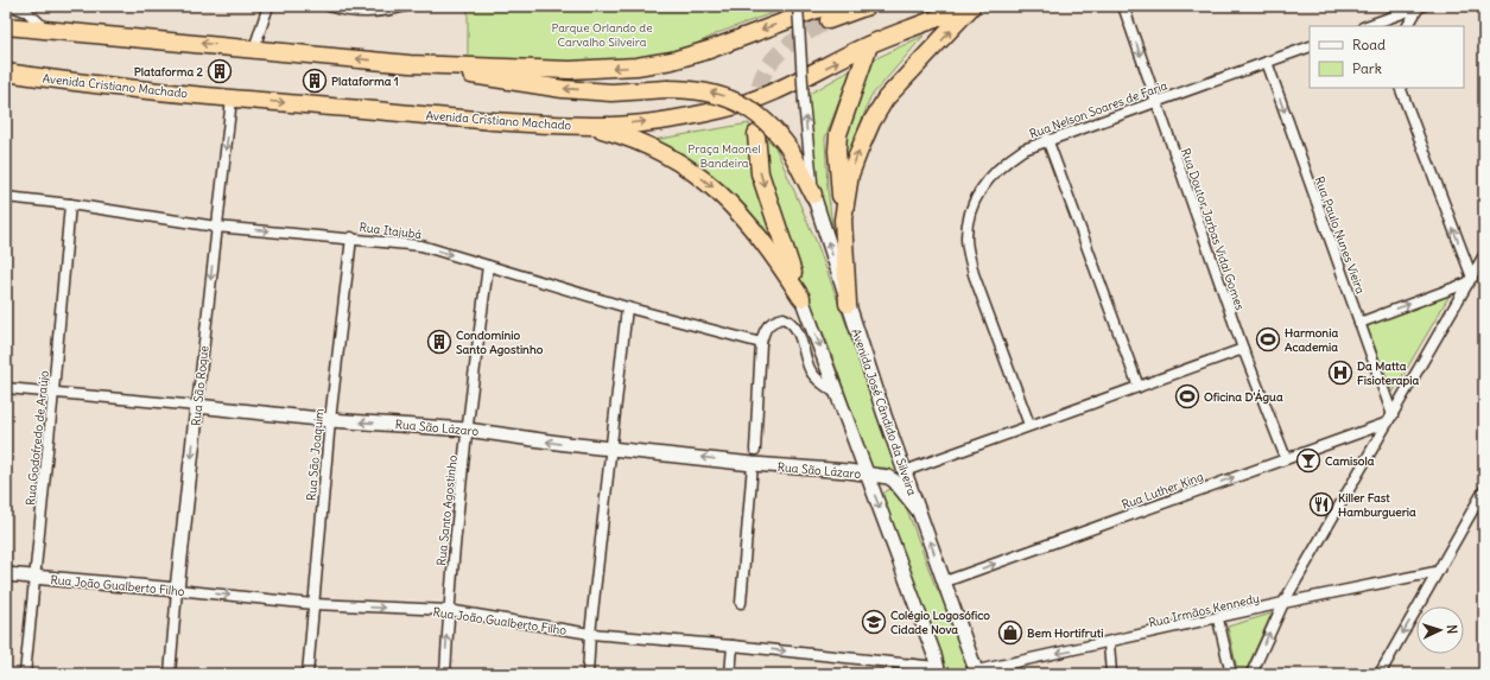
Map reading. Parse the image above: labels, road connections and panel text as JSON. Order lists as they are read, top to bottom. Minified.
{"streets":{"highway":["Avenida Cristiano Machado"],"street":["Rua Nelson Soares de Faria","Rua Doutor Jarbas Vidal Gomes","Rua Itajubá","Rua Paulo Nunes Vieira","Rua São Roque","Avenida José Cândido da Silveira","Rua São Lázaro","Rua Godofredo de Araújo","Rua São Joaquim","Rua Luther King","Rua Santo Agostinho","Rua João Gualberto Filho","Rua Irmãos Kennedy"]},"crossings":[["Avenida Cristiano Machado","Rua São Roque"],["Rua Nelson Soares de Faria","Rua Doutor Jarbas Vidal Gomes"],["Rua Nelson Soares de Faria","Rua Paulo Nunes Vieira"],["Rua Doutor Jarbas Vidal Gomes","Rua Luther King"],["Rua Itajubá","Rua São Roque"],["Rua Itajubá","Rua Godofredo de Araújo"],["Rua Itajubá","Rua São Joaquim"],["Rua Itajubá","Rua Santo Agostinho"],["Rua Paulo Nunes Vieira","Rua Luther King"],["Rua São Roque","Rua São Lázaro"],["Rua São Roque","Rua João Gualberto Filho"],["Avenida José Cândido da Silveira","Rua São Lázaro"],["Avenida José Cândido da Silveira","Rua Luther King"],["Avenida José Cândido da Silveira","Rua Irmãos Kennedy"],["Rua São Lázaro","Rua Godofredo de Araújo"],["Rua São Lázaro","Rua São Joaquim"],["Rua São Lázaro","Rua Santo Agostinho"],["Rua Godofredo de Araújo","Rua João Gualberto Filho"],["Rua São Joaquim","Rua João Gualberto Filho"],["Rua Santo Agostinho","Rua João Gualberto Filho"]],"one_way":["Rua Itajubá","Rua Paulo Nunes Vieira","Rua São Roque","Avenida José Cândido da Silveira","Rua São Lázaro","Rua Luther King","Rua João Gualberto Filho"],"parks":["Parque Orlando de Carvalho Silveira","Praça Maonel Bandeira"],"places":{"building":["Plataforma 2","Plataforma 1","Condomínio Santo Agostinho"],"sports":["Harmonia Academia","Oficina D'Água"],"hospital":["Da Matta Fisioterapia"],"bar":["Camisola"],"restaurant":["Killer Fast Hamburgueria"],"school or university":["Colégio Logosófico Cidade Nova"],"shop":["Bem Hortifruti"]},"legend":["Road","Park"],"north":"right"}
